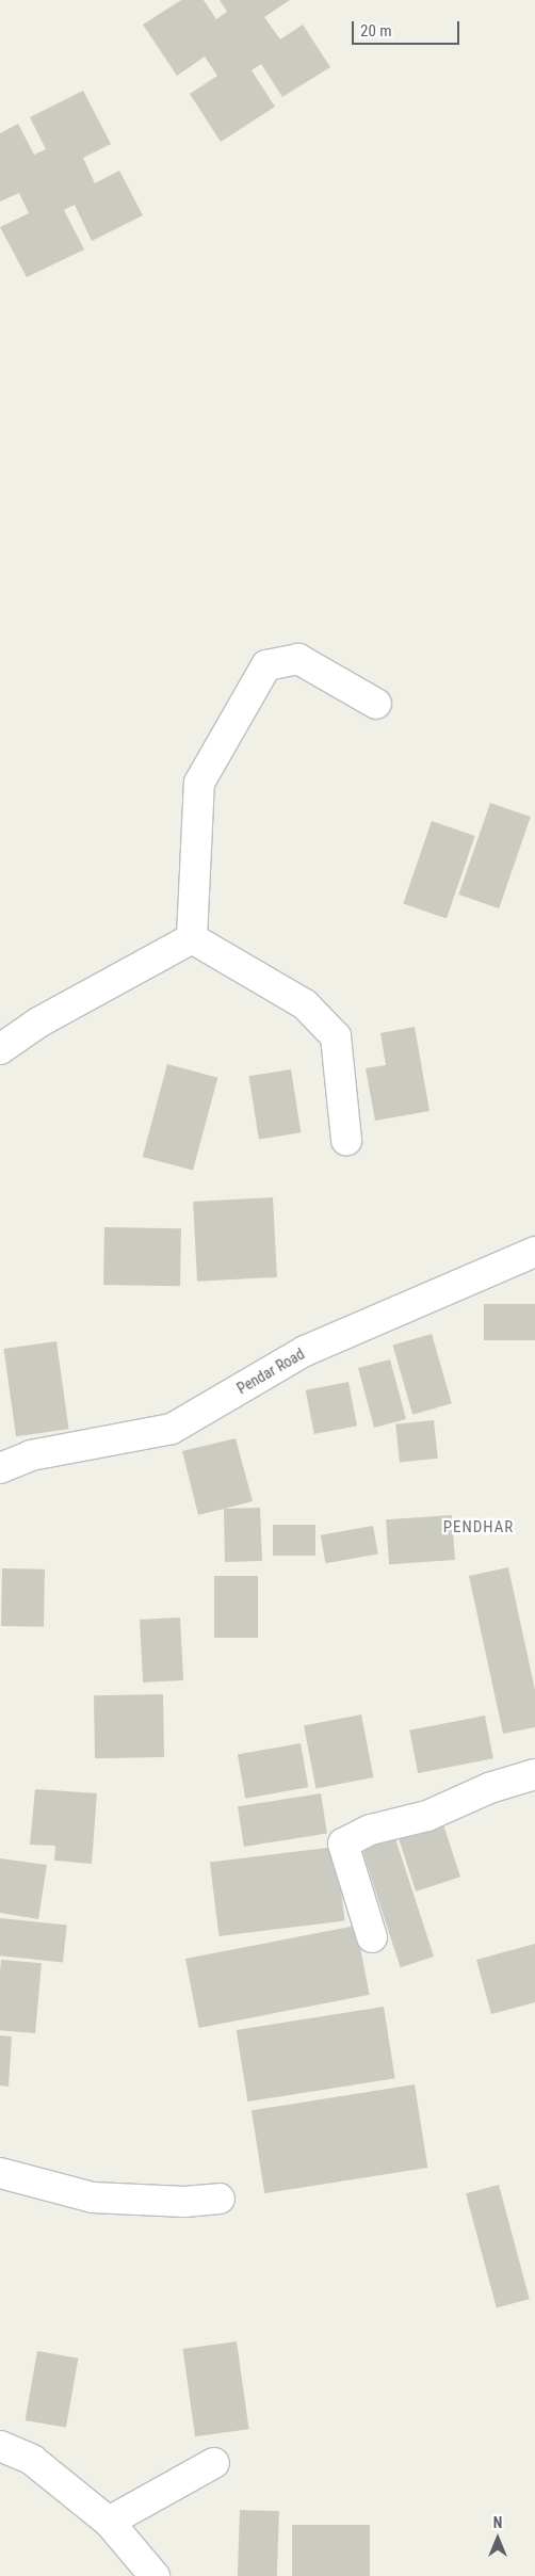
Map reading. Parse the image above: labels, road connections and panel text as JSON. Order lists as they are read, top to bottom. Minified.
{"streets":{"street":["Pendar Road"]},"districts":["PENDHAR"],"scale_bar":"20 m","north":"top"}
